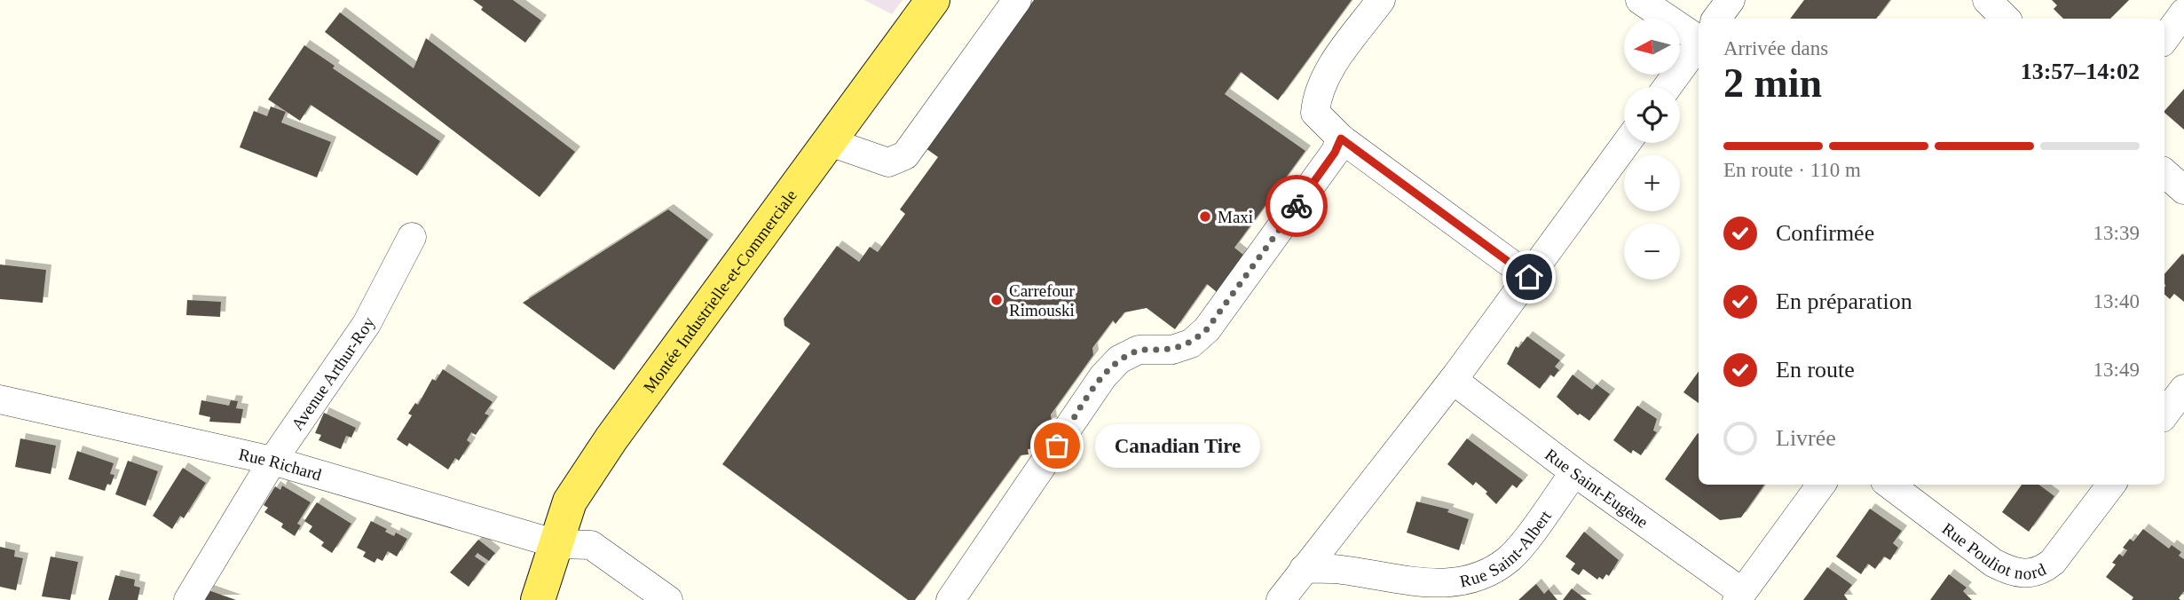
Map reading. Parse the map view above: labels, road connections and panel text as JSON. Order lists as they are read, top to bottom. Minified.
{"streets":{"main road":["Montée Industrielle-et-Commerciale"],"street":["Avenue Arthur-Roy","Rue Richard","Rue Saint-Eugène","Rue Pouliot nord","Rue Saint-Albert"]},"crossings":[["Montée Industrielle-et-Commerciale","Rue Richard"],["Avenue Arthur-Roy","Rue Richard"],["Rue Saint-Eugène","Rue Saint-Albert"]],"places":["Maxi","Carrefour Rimouski","Canadian Tire"],"north":"left","page":{"map_buttons":["+","−"],"heading":["2 min","Arrivée dans","13:57–14:02"],"bar":"En route · 110 m","list":[["Confirmée","13:39"],["En préparation","13:40"],["En route","13:49"],"Livrée"],"bubble":"Canadian Tire"}}
